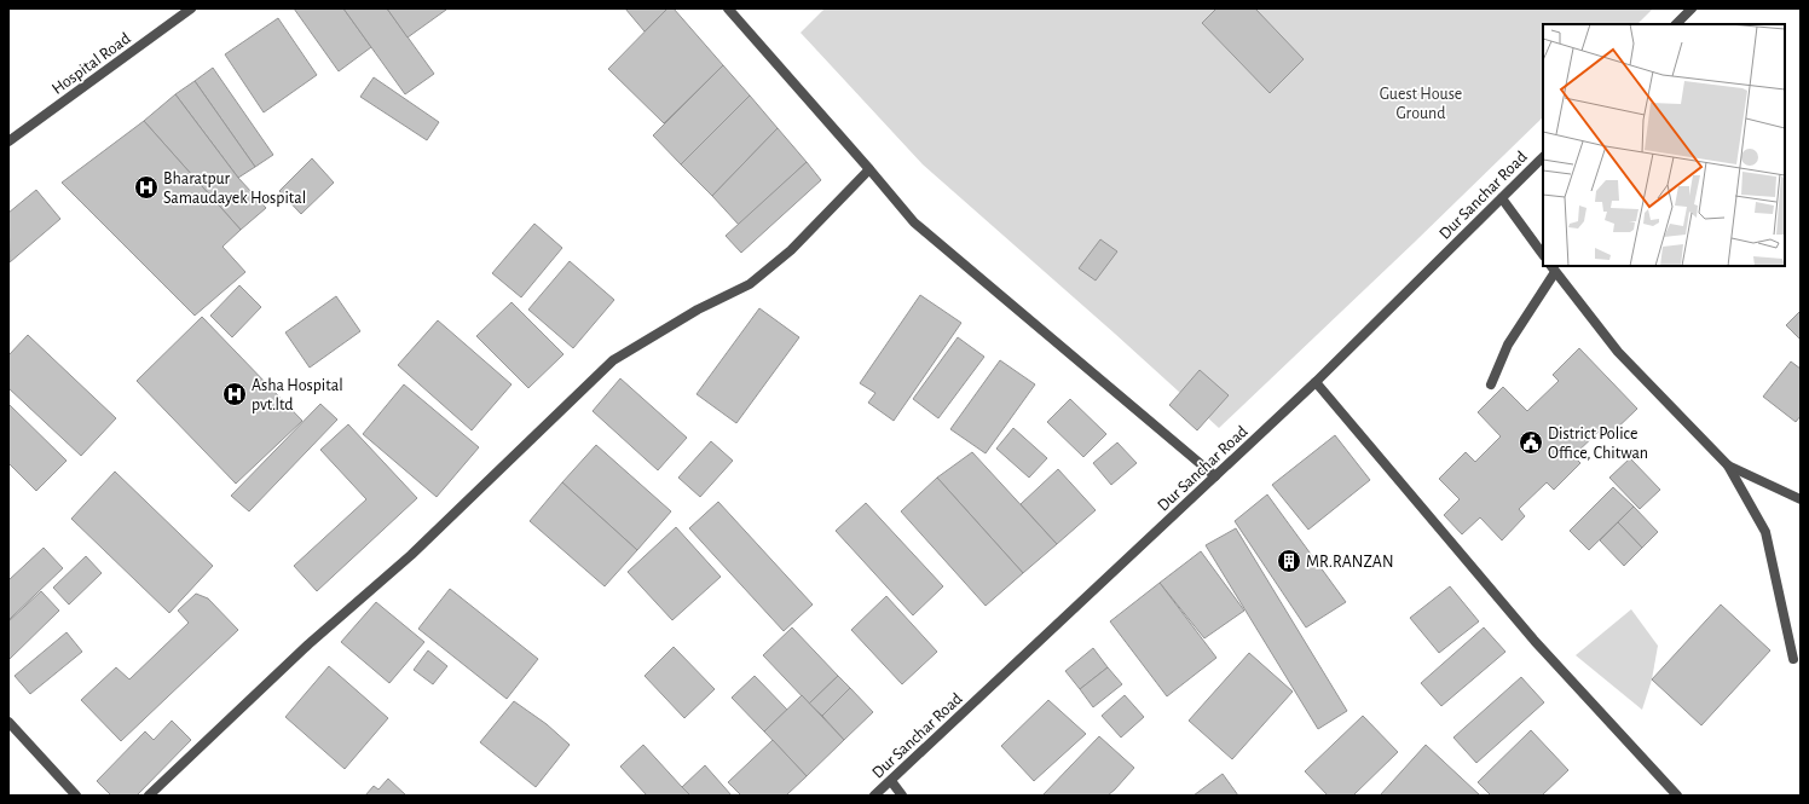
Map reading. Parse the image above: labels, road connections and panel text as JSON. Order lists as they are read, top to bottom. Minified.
{"streets":{"street":["Hospital Road","Dur Sanchar Road"]},"parks":["Guest House Ground"],"places":{"hospital":["Bharatpur Samaudayek Hospital","Asha Hospital pvt.ltd"],"public building":["District Police Office, Chitwan"],"building":["MR.RANZAN"]}}
